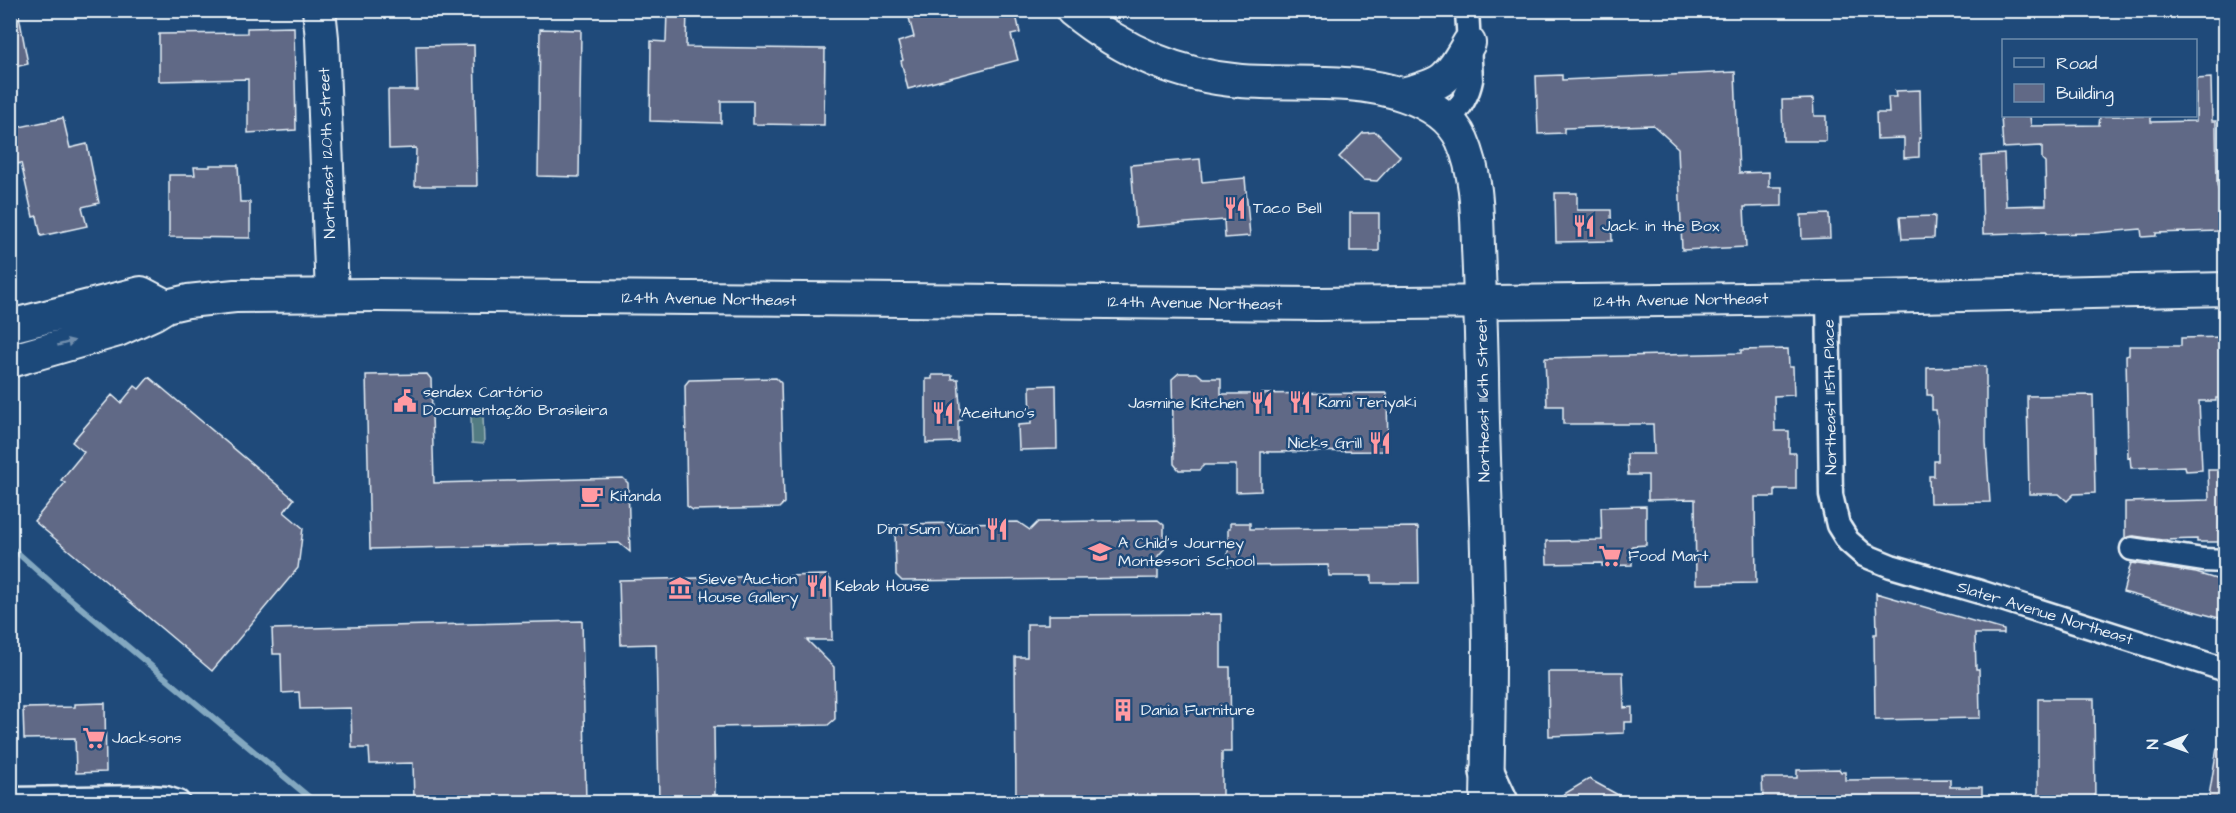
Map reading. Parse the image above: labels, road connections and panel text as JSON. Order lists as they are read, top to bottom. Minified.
{"streets":{"main road":["Northeast 120th Street","124th Avenue Northeast","Northeast 116th Street"],"street":["Northeast 115th Place","Slater Avenue Northeast"]},"crossings":[["Northeast 120th Street","124th Avenue Northeast"],["124th Avenue Northeast","Northeast 115th Place"],["124th Avenue Northeast","Northeast 116th Street"],["Northeast 115th Place","Slater Avenue Northeast"]],"places":{"restaurant":["Taco Bell","Jack in the Box","Kami Teriyaki","Jasmine Kitchen","Aceituno's","Nicks Grill","Dim Sum Yuan","Kebab House"],"public building":["sendex Cartório Documentação Brasileira"],"cafe":["Kitanda"],"school or university":["A Child’s Journey Montessori School"],"supermarket":["Food Mart","Jacksons"],"museum":["Sieve Auction House Gallery"],"building":["Dania Furniture"]},"legend":["Road","Building"],"north":"left"}
